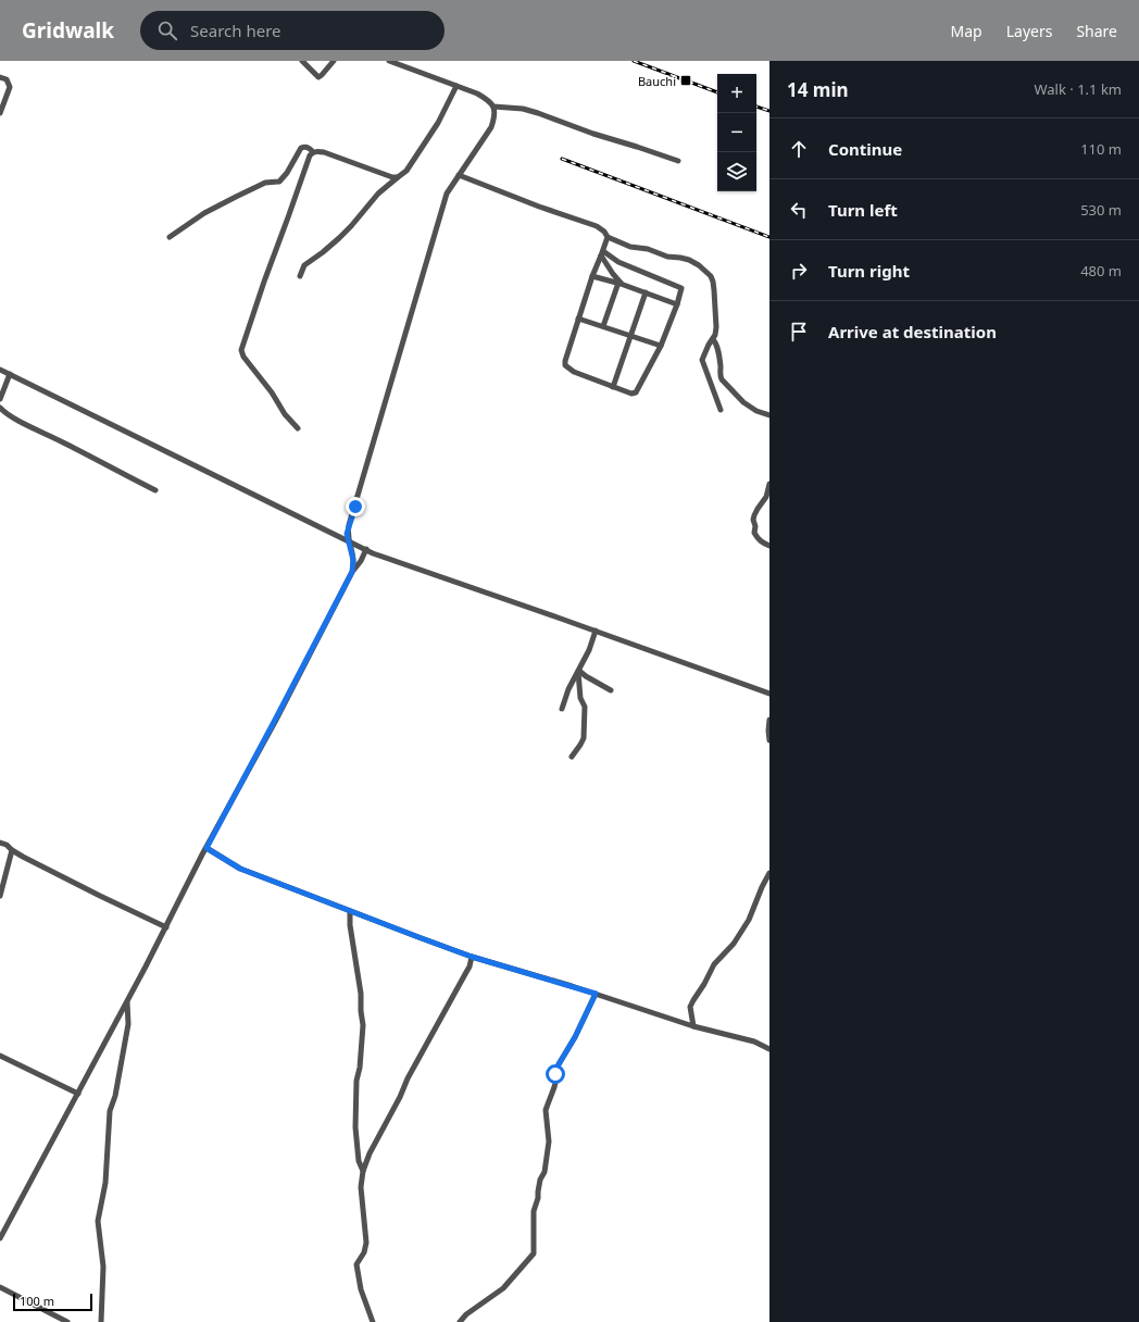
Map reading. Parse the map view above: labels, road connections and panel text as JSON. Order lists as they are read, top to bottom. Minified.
{"places":{"transit":["Bauchi"]},"scale_bar":"100 m","page":{"header":"Gridwalk","search":"Search here","nav":["Map","Layers","Share"],"heading":["14 min","Walk · 1.1 km"],"map_buttons":["+","−"],"list":[["Continue","110 m"],["Turn left","530 m"],["Turn right","480 m"],"Arrive at destination"],"scale":"100 m"}}
